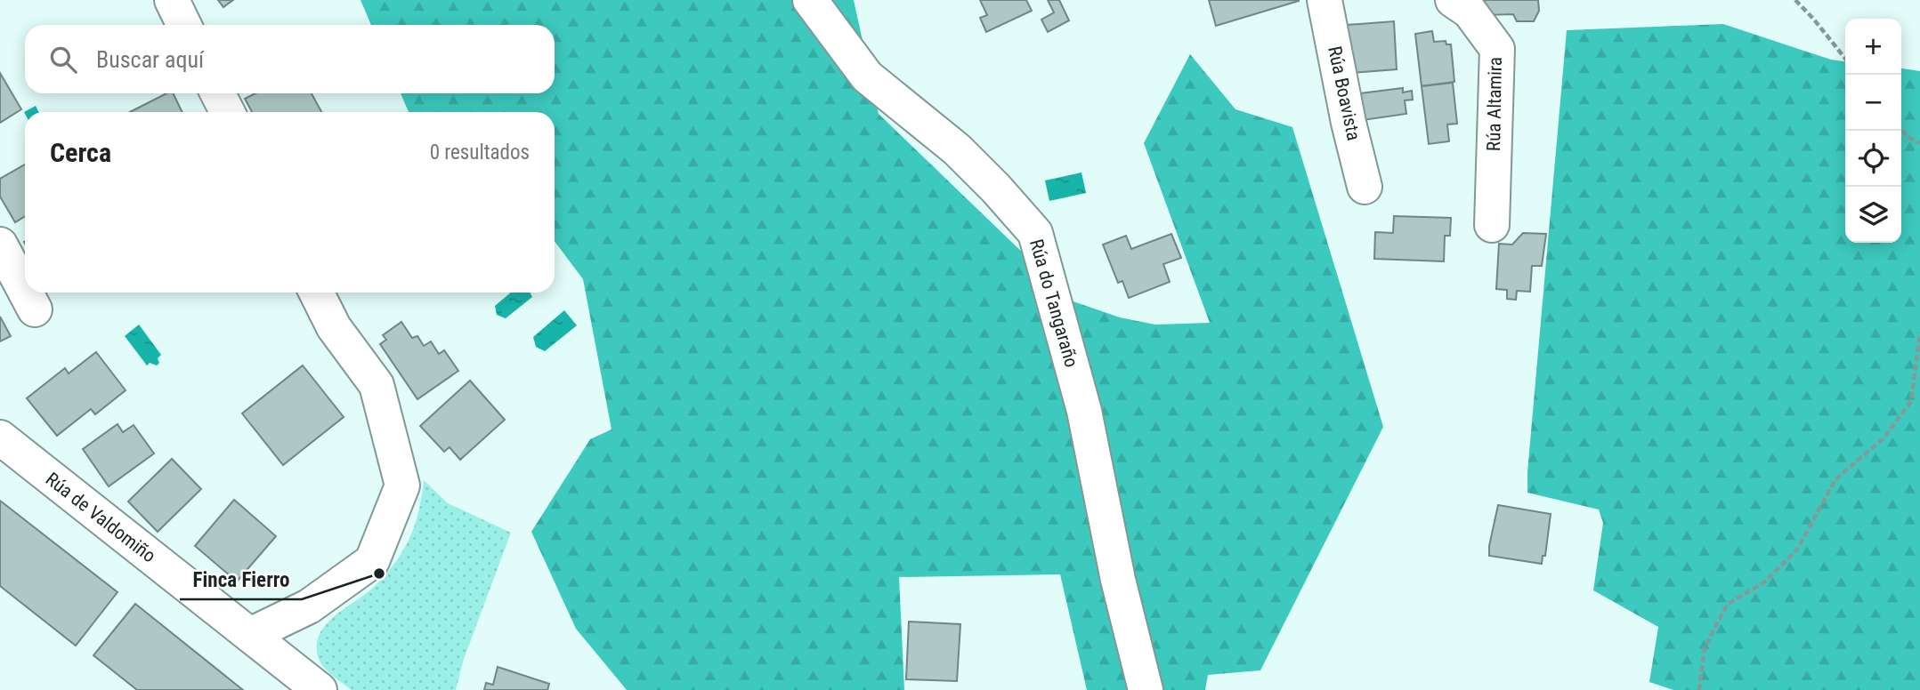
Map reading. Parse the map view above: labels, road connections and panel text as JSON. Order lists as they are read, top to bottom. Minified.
{"streets":{"street":["Rúa Boavista","Rúa Altamira","Rúa do Tangaraño","Rúa de Valdomiño"]},"places":["Finca Fierro"],"page":{"map_buttons":["+","−"],"search":"Buscar aquí","heading":["Cerca","0 resultados"]}}
